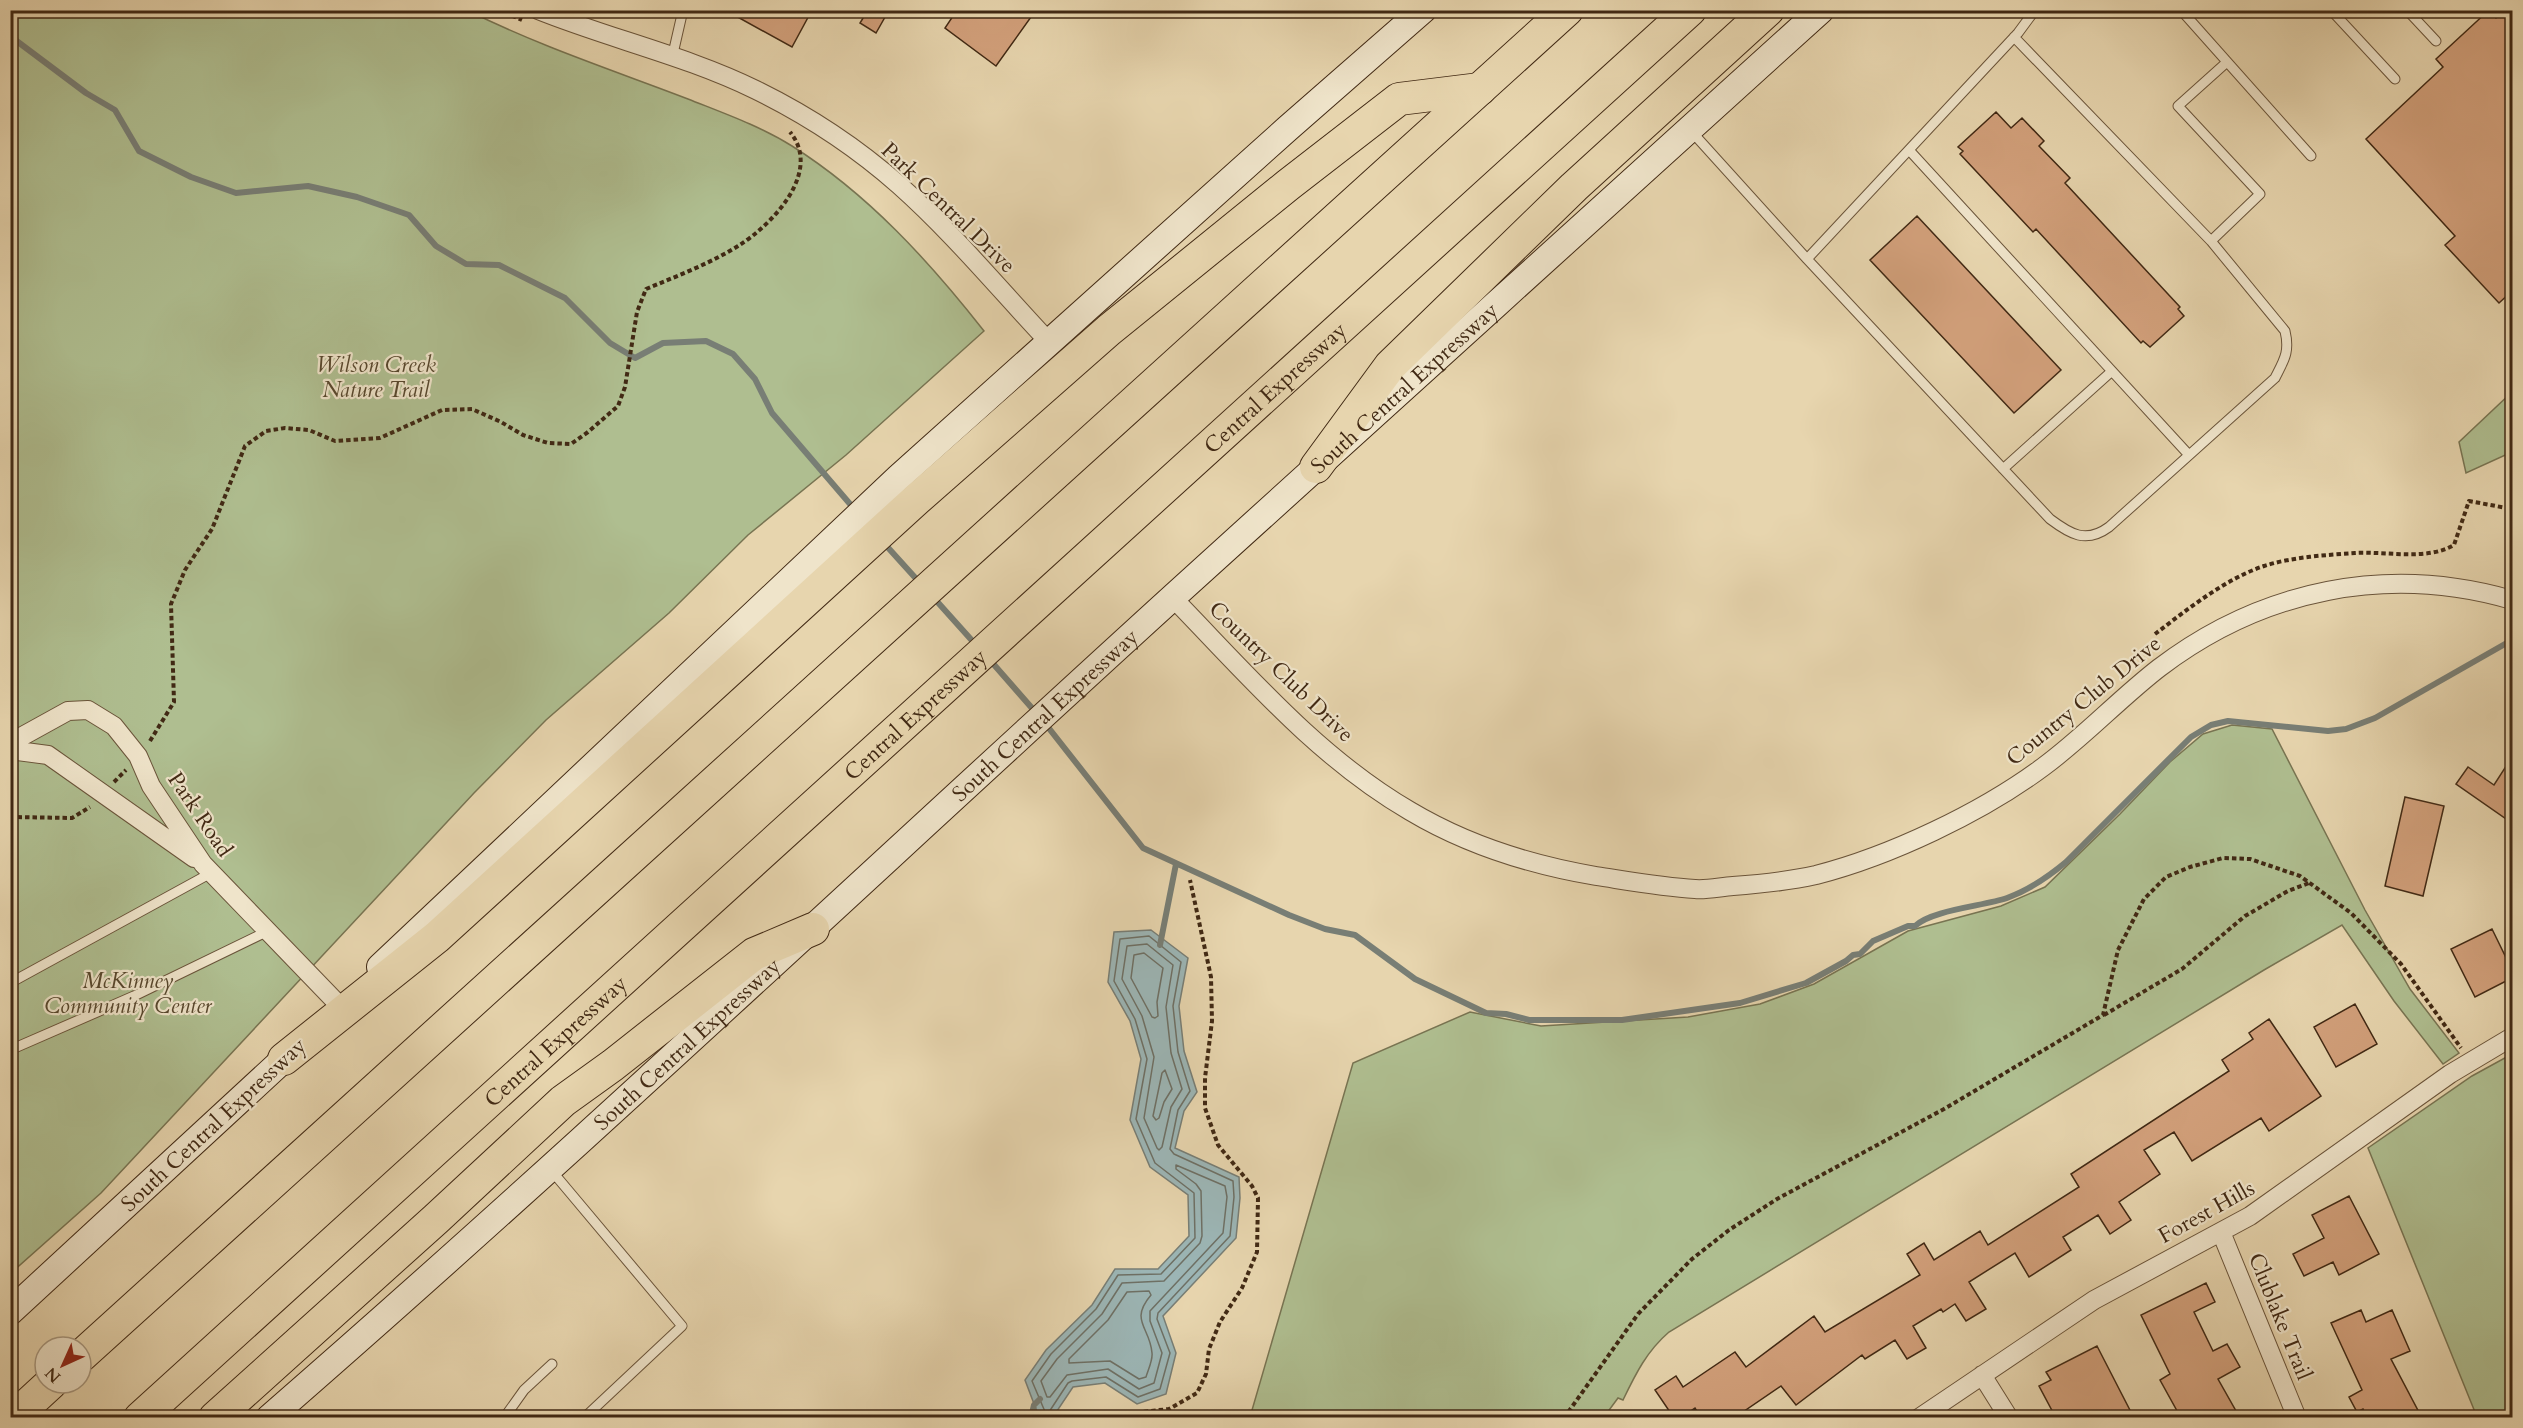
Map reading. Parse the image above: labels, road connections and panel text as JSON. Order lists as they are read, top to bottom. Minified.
{"streets":{"highway":["Central Expressway"],"main road":["South Central Expressway"],"street":["Park Central Drive","Country Club Drive","Park Road","Forest Hills","Clublake Trail"]},"crossings":[["South Central Expressway","Country Club Drive"],["South Central Expressway","Park Road"],["Forest Hills","Clublake Trail"]],"parks":["Wilson Creek Nature Trail","McKinney Community Center"],"north":"bottom left"}
